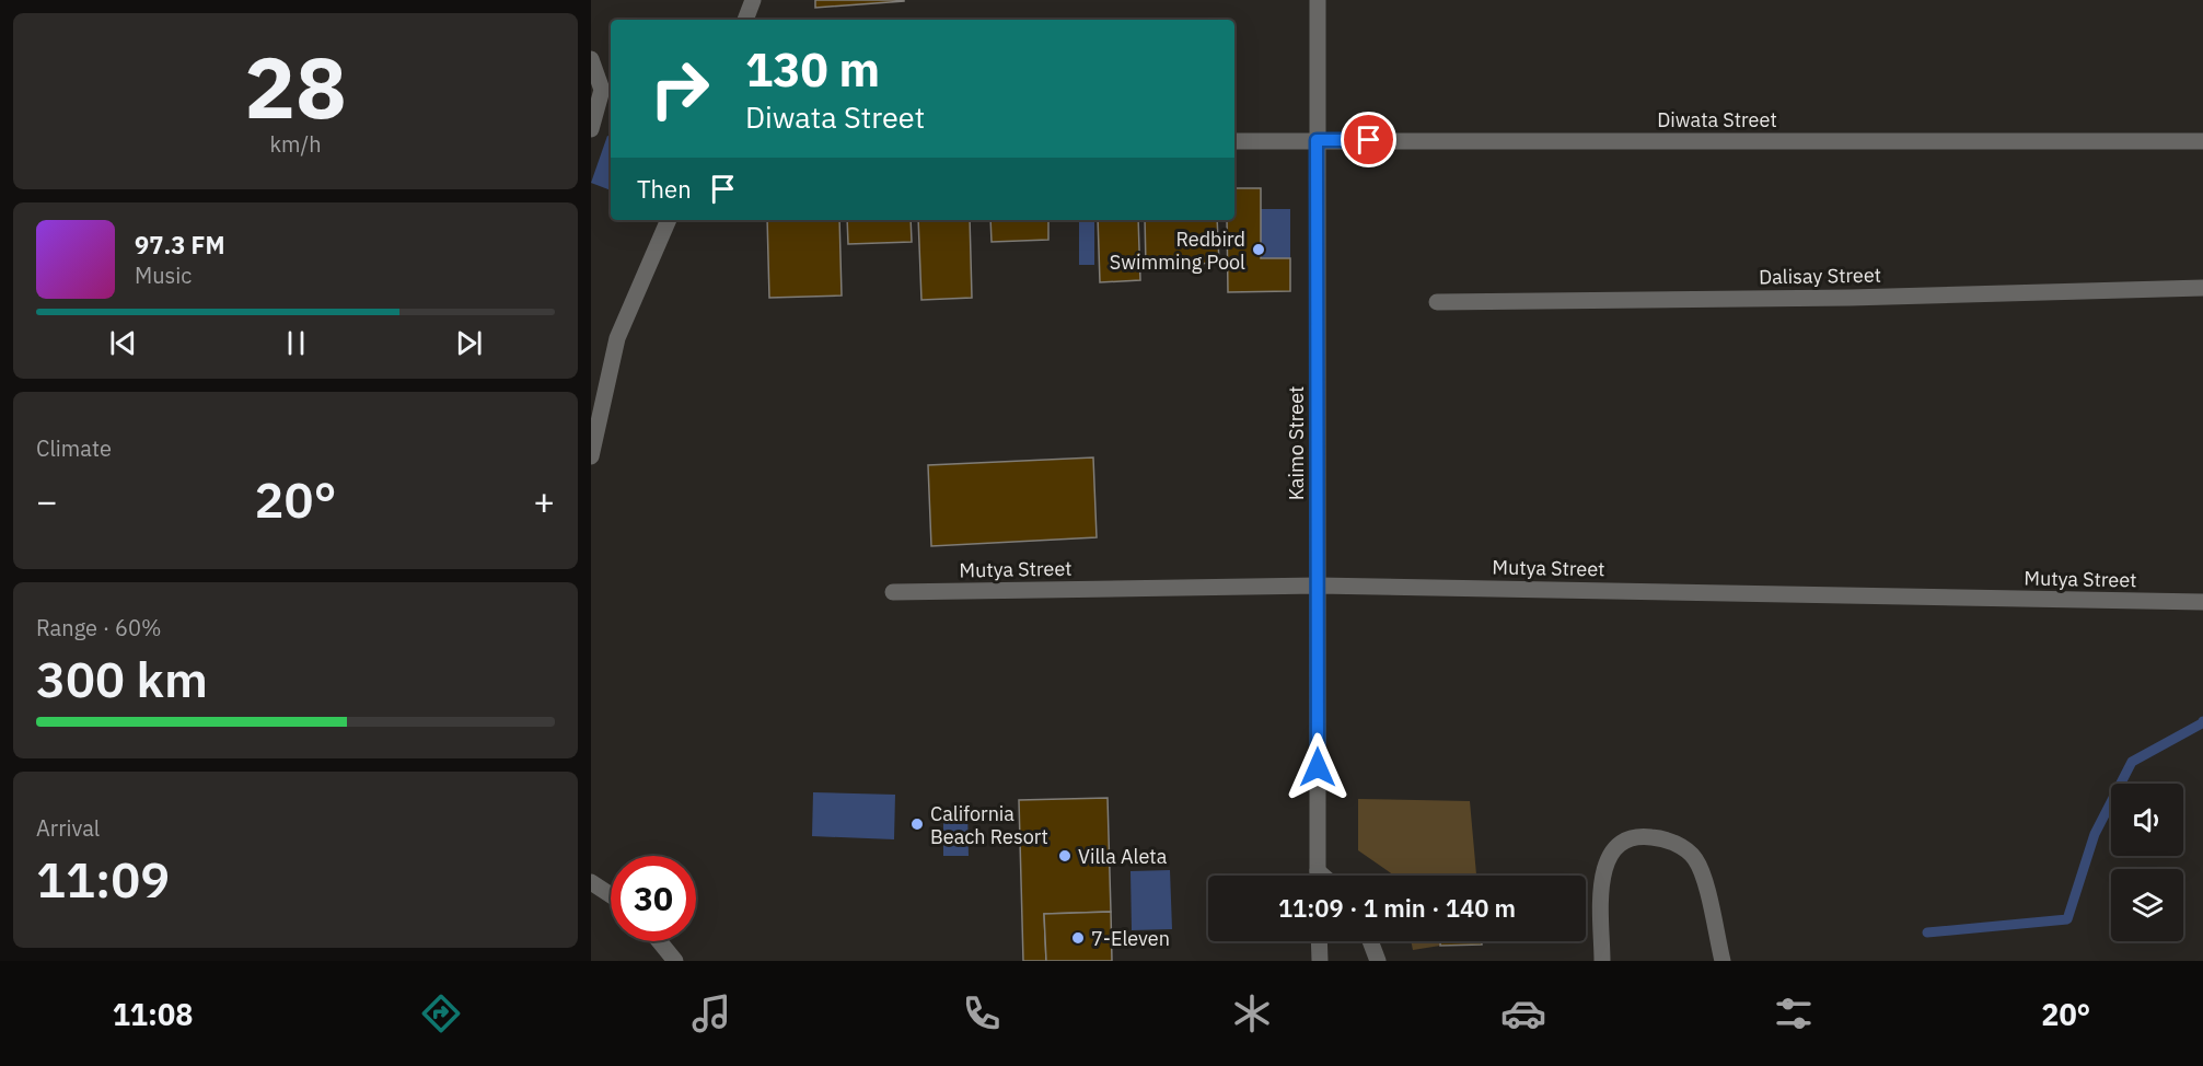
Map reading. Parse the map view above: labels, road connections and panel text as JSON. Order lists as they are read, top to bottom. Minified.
{"streets":{"street":["Diwata Street","Dalisay Street","Kaimo Street","Mutya Street"]},"crossings":[["Diwata Street","Kaimo Street"],["Kaimo Street","Mutya Street"]],"places":["Redbird Swimming Pool","California Beach Resort","Villa Aleta","7-Eleven"],"page":{"tile":[["28","km/h"],"Climate",["Range · 60%","300 km"],["Arrival","11:09"]],"turn":["130 m","Diwata Street"],"then":"Then","song":["97.3 FM","Music"],"heat":["−","20°","+"],"limit":"30","trip":"11:09 · 1 min · 140 m","tabs":["11:08","20°"]}}
